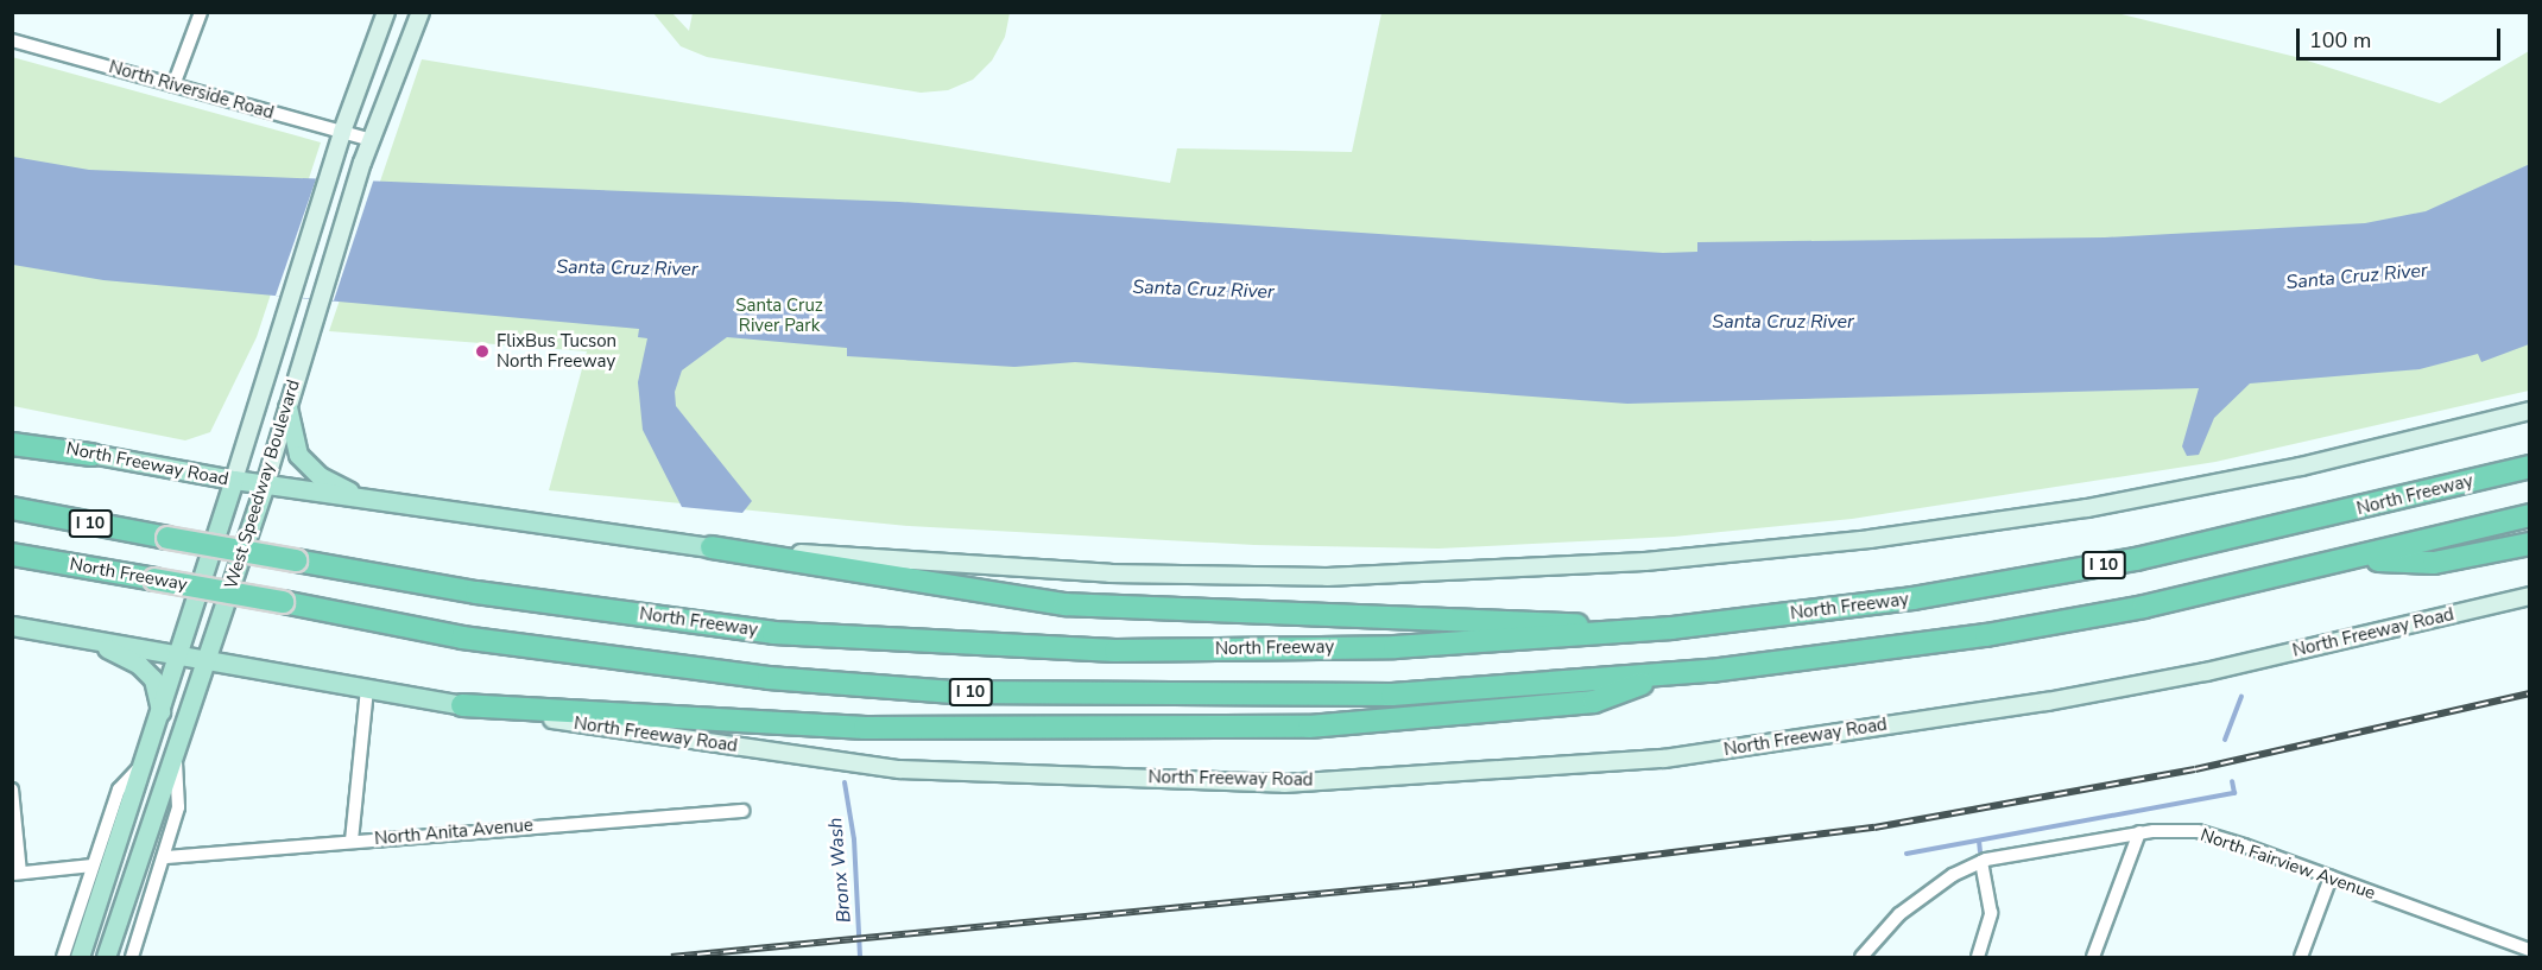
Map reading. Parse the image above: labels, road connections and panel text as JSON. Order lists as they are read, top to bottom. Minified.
{"streets":{"highway":["North Freeway","I 10"],"main road":["North Freeway Road","West Speedway Boulevard"],"street":["North Riverside Road","North Anita Avenue","North Fairview Avenue"]},"crossings":[["North Riverside Road","West Speedway Boulevard"],["North Freeway Road","West Speedway Boulevard"]],"water":["Santa Cruz River","Bronx Wash"],"parks":["Santa Cruz River Park"],"places":["FlixBus Tucson North Freeway"],"scale_bar":"100 m"}
